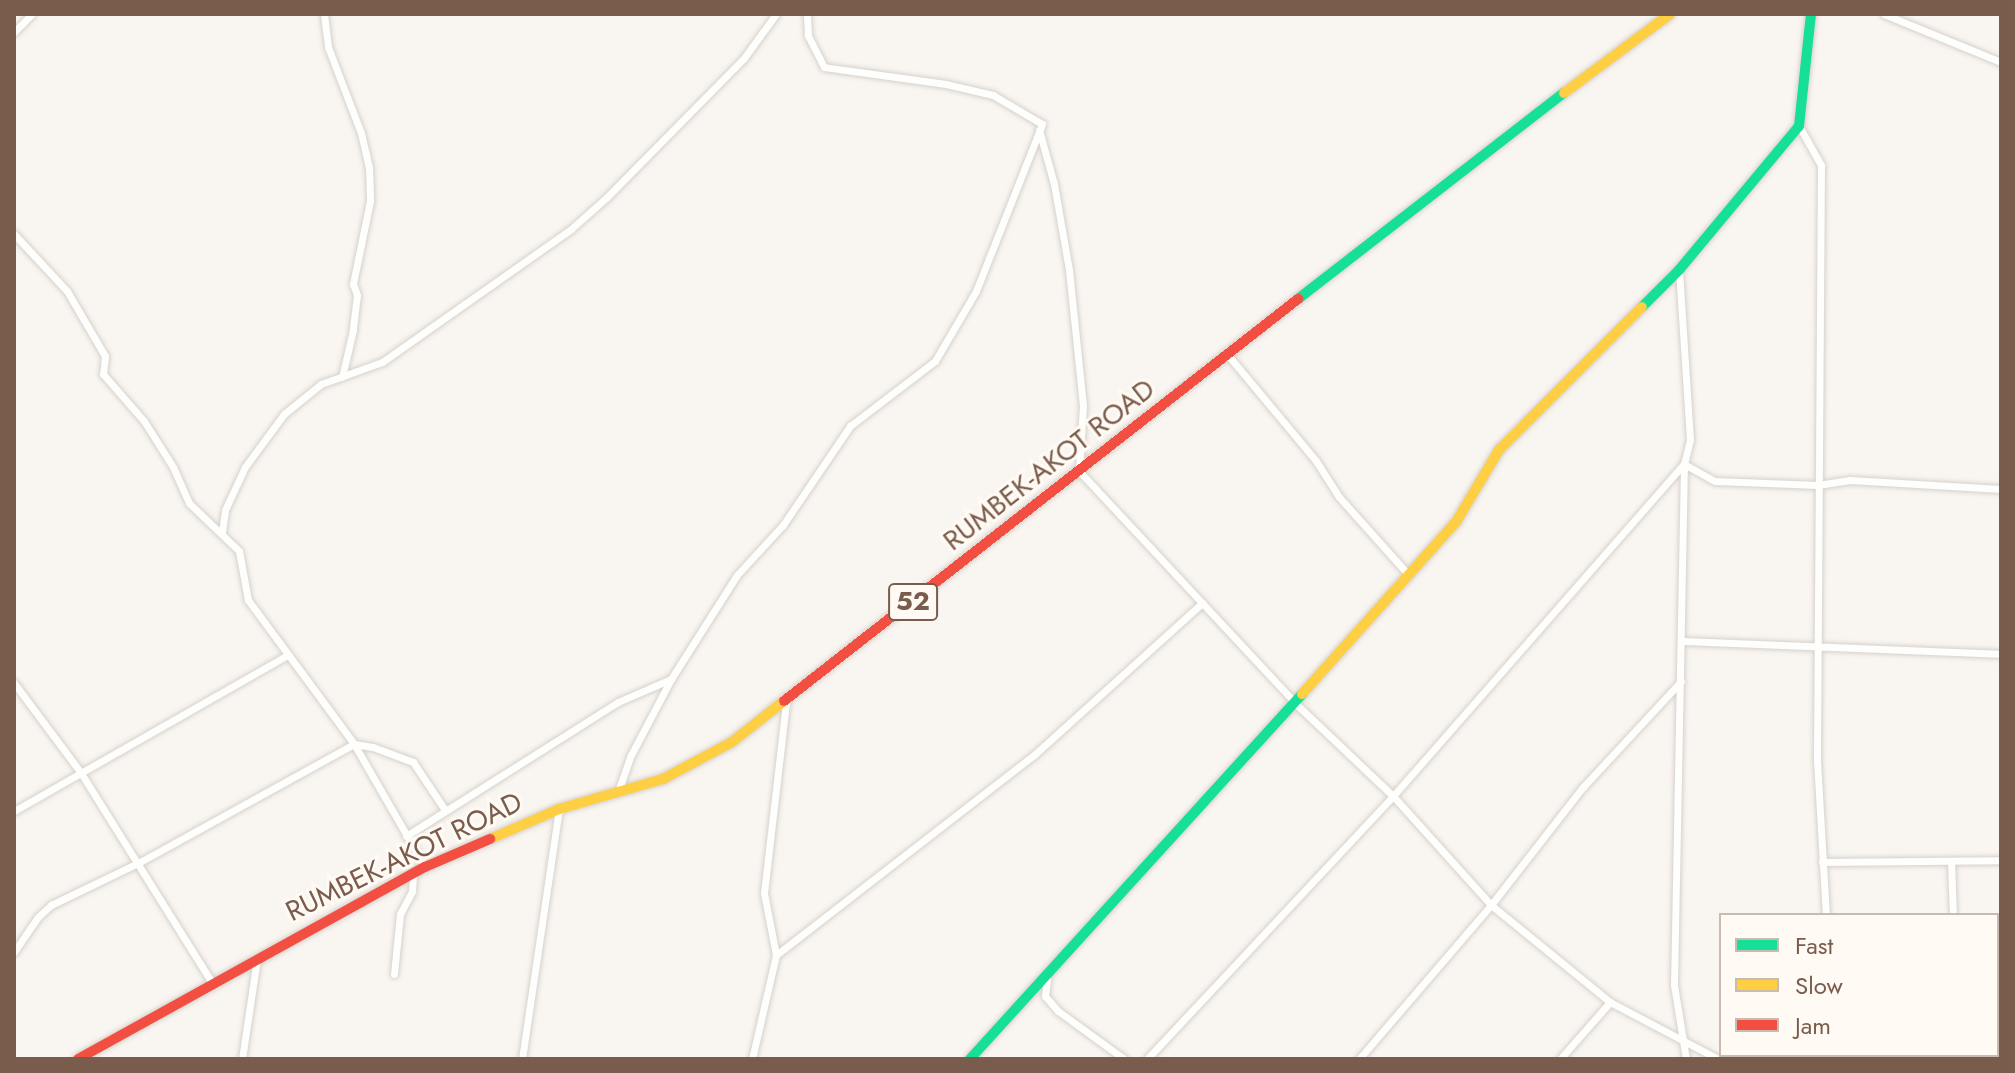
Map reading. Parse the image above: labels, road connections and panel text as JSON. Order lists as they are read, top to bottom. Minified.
{"streets":{"main road":["RUMBEK-AKOT ROAD","52"]},"legend":["Fast","Slow","Jam"]}
